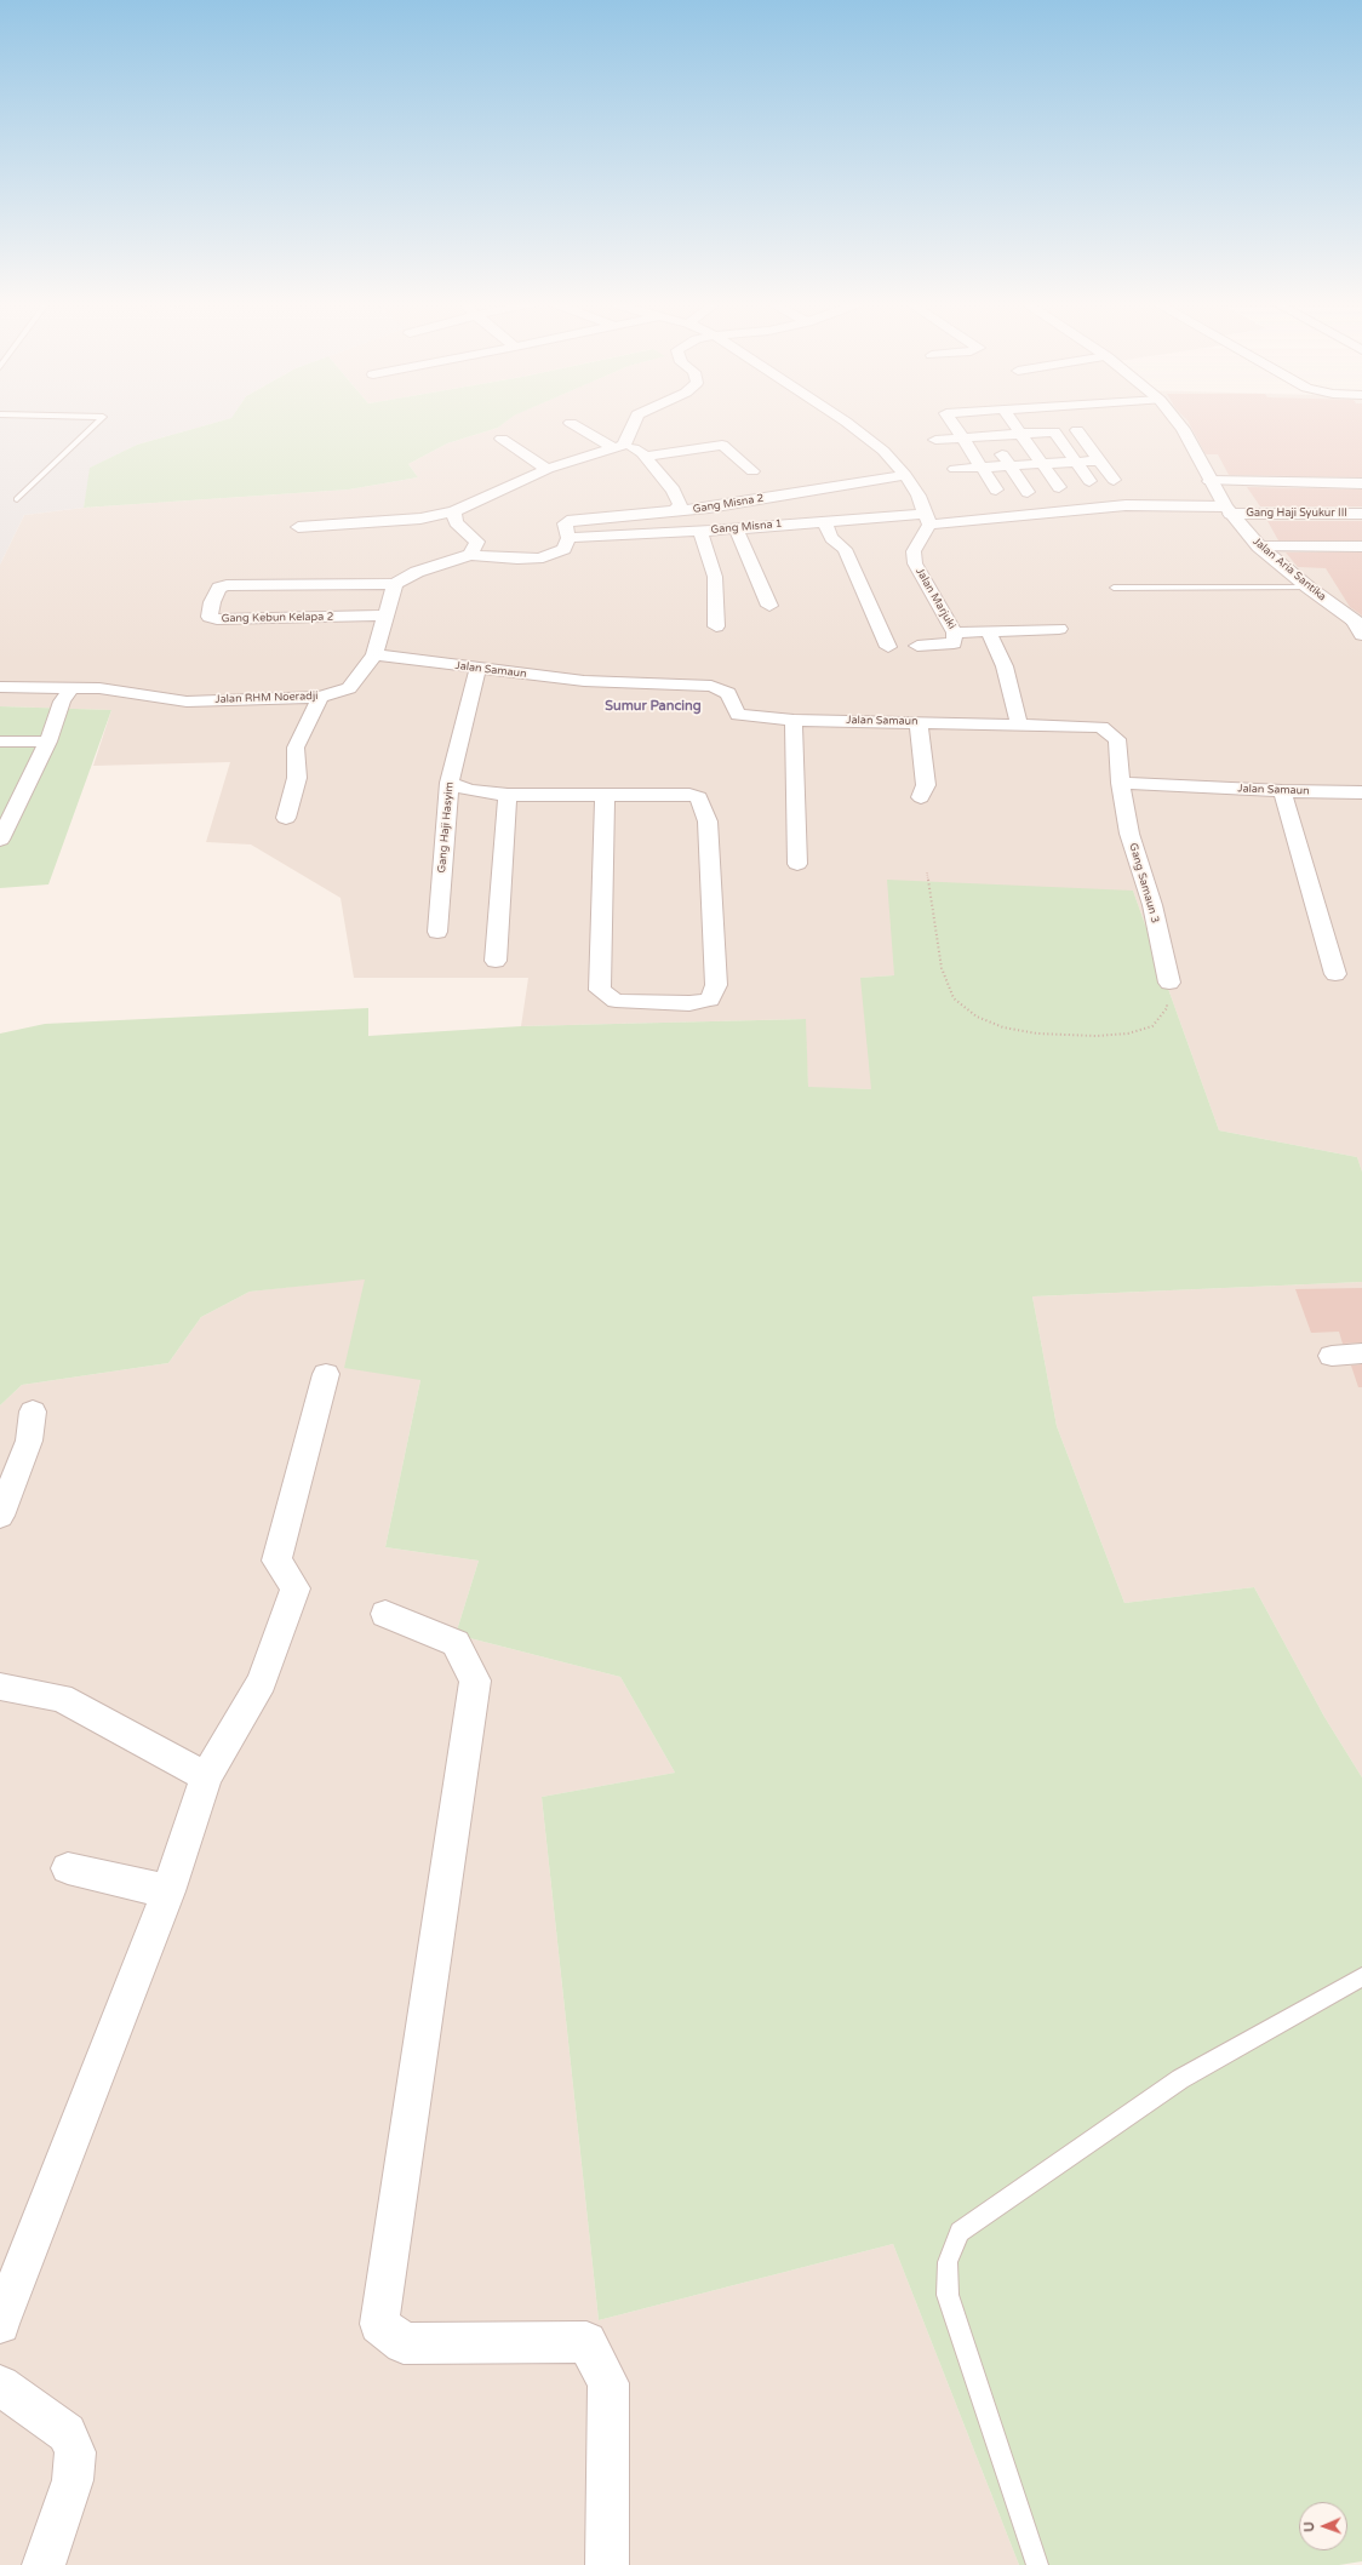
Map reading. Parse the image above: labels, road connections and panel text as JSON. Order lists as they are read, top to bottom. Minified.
{"streets":{"street":["Gang Misna 2","Gang Haji Syukur III","Gang Misna 1","Jalan Aria Santika","Jalan Marjuki","Gang Kebun Kelapa 2","Jalan Samaun","Jalan RHM Noeradji","Gang Haji Hasyim","Gang Samaun 3"]},"crossings":[["Gang Misna 2","Gang Misna 1"],["Gang Haji Syukur III","Gang Misna 1"],["Gang Haji Syukur III","Jalan Aria Santika"],["Gang Misna 1","Jalan Marjuki"],["Gang Kebun Kelapa 2","Jalan RHM Noeradji"],["Jalan Samaun","Jalan RHM Noeradji"],["Jalan Samaun","Gang Haji Hasyim"],["Jalan Samaun","Gang Samaun 3"]],"districts":["Sumur Pancing"],"north":"left"}
